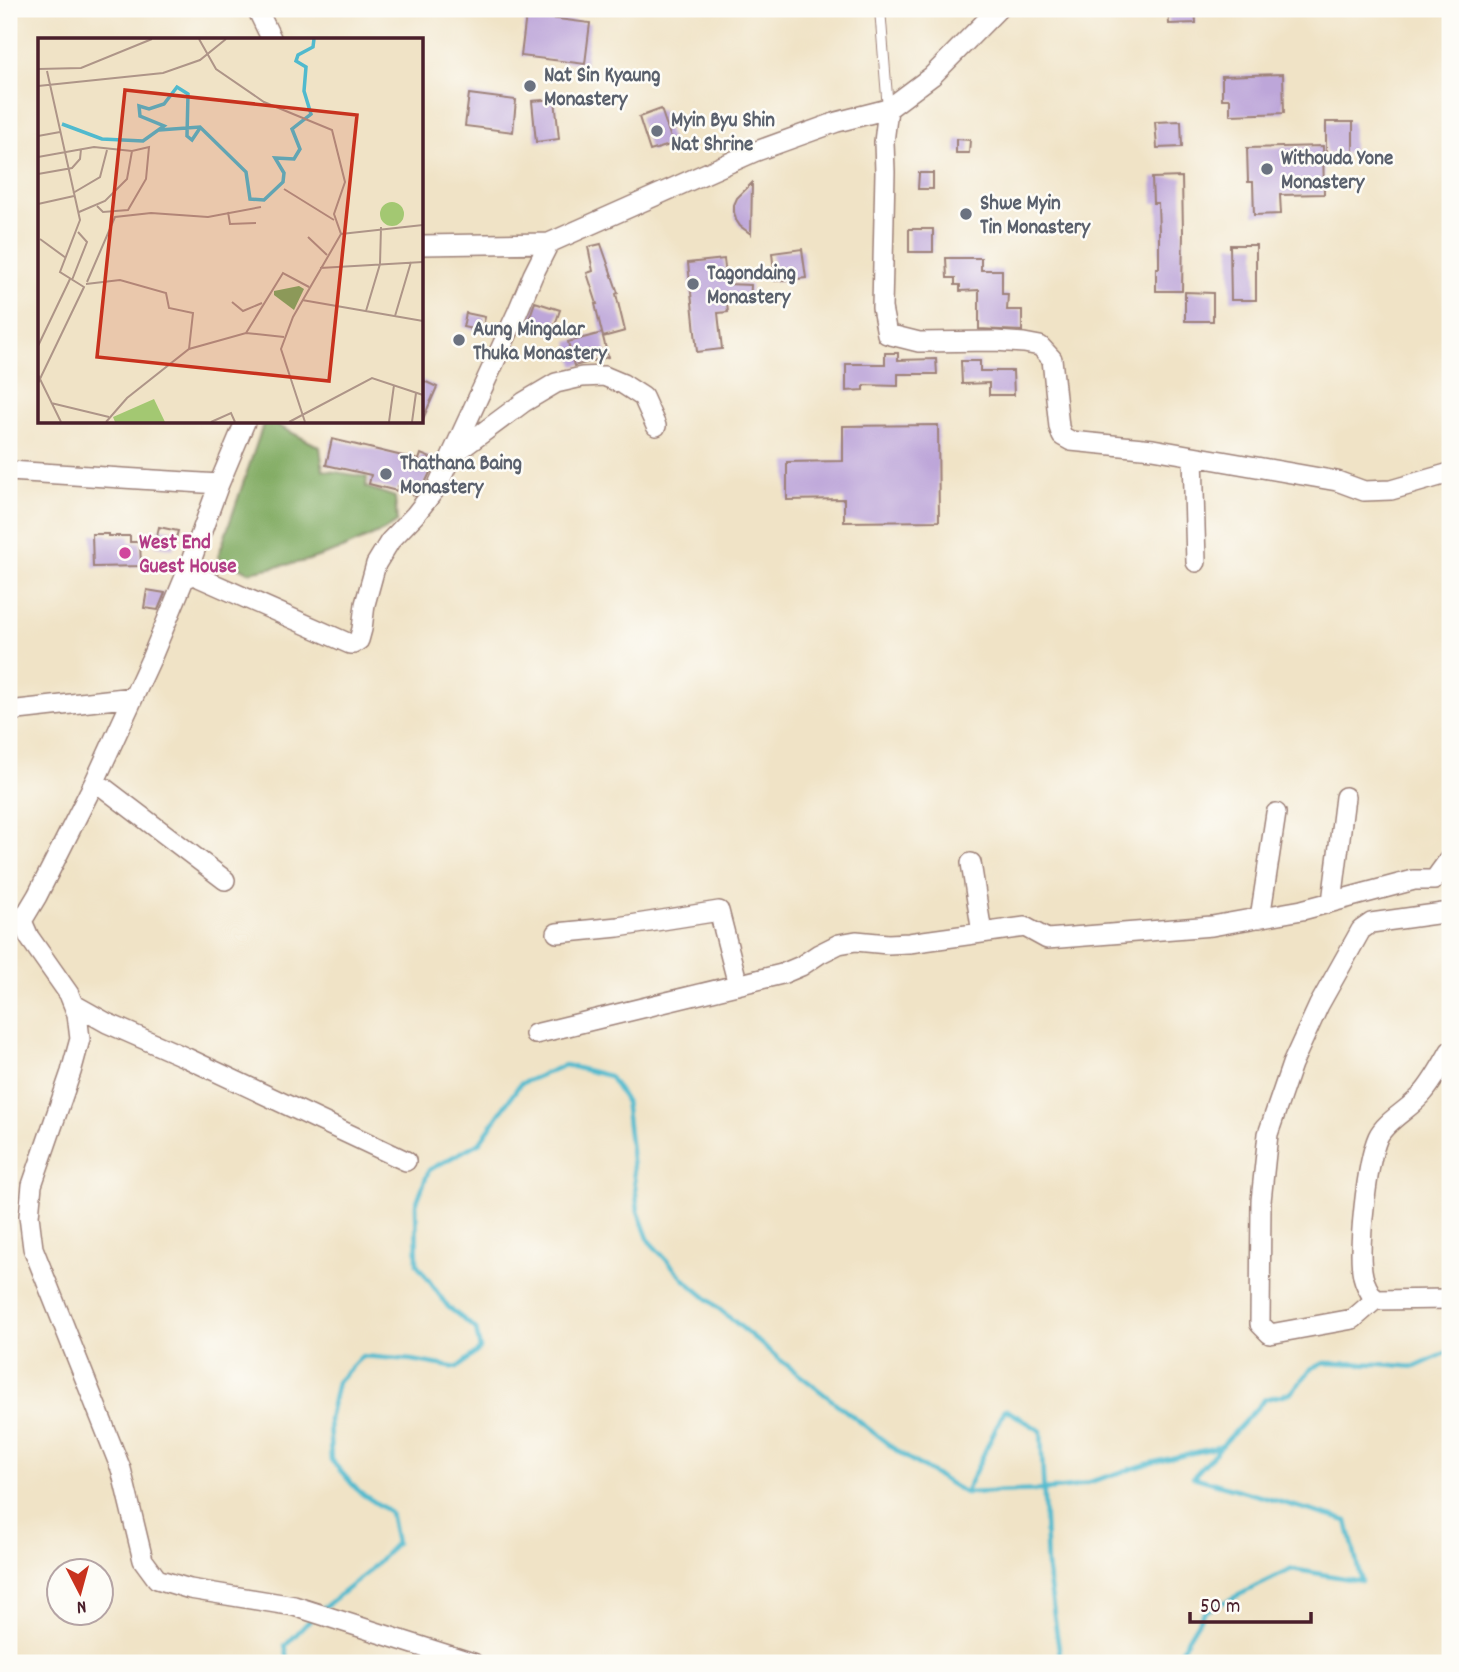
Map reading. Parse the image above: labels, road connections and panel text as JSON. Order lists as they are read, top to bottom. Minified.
{"places":["Nat Sin Kyaung Monastery","Myin Byu Shin Nat Shrine","Withouda Yone Monastery","Shwe Myin Tin Monastery","Tagondaing Monastery","Aung Mingalar Thuka Monastery","Thathana Baing Monastery","West End Guest House"],"scale_bar":"50 m","north":"bottom"}
